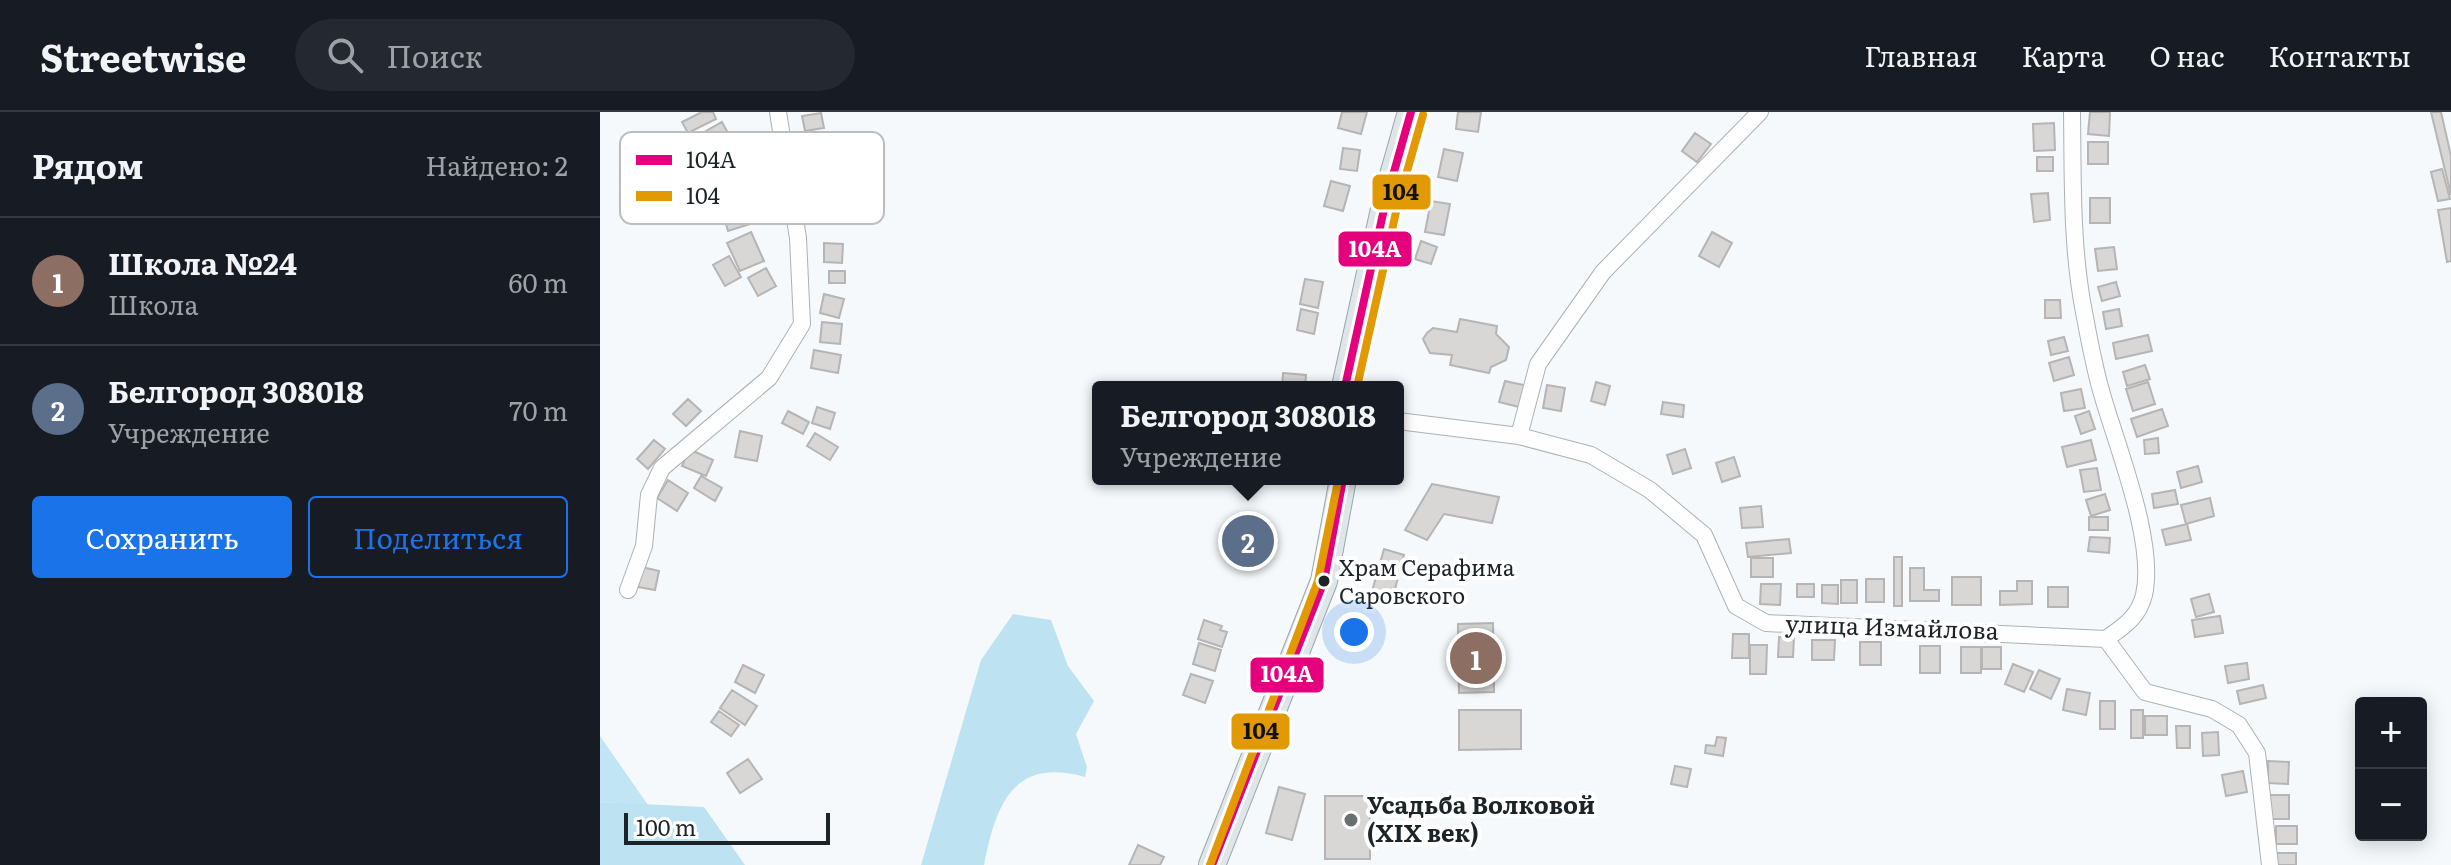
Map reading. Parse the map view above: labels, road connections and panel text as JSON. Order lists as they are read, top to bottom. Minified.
{"streets":{"street":["улица Измайлова"]},"places":["Храм Серафима Саровского","Усадьба Волковой (XIX век)"],"lines":["transit line 104А","transit line 104"],"legend":["104А","104"],"scale_bar":"100 m","page":{"header":"Streetwise","search":"Поиск","nav":["Главная","Карта","О нас","Контакты"],"heading":["Рядом","Найдено: 2"],"list":[{"mark":"1","name":"Школа №24","note":"Школа","value":"60 m"},{"mark":"2","name":"Белгород 308018","note":"Учреждение","value":"70 m"}],"popup":["Белгород 308018","Учреждение"],"buttons":["Сохранить","Поделиться"],"pins":["2","1"],"map_buttons":["+","−"],"scale":"100 m"}}
